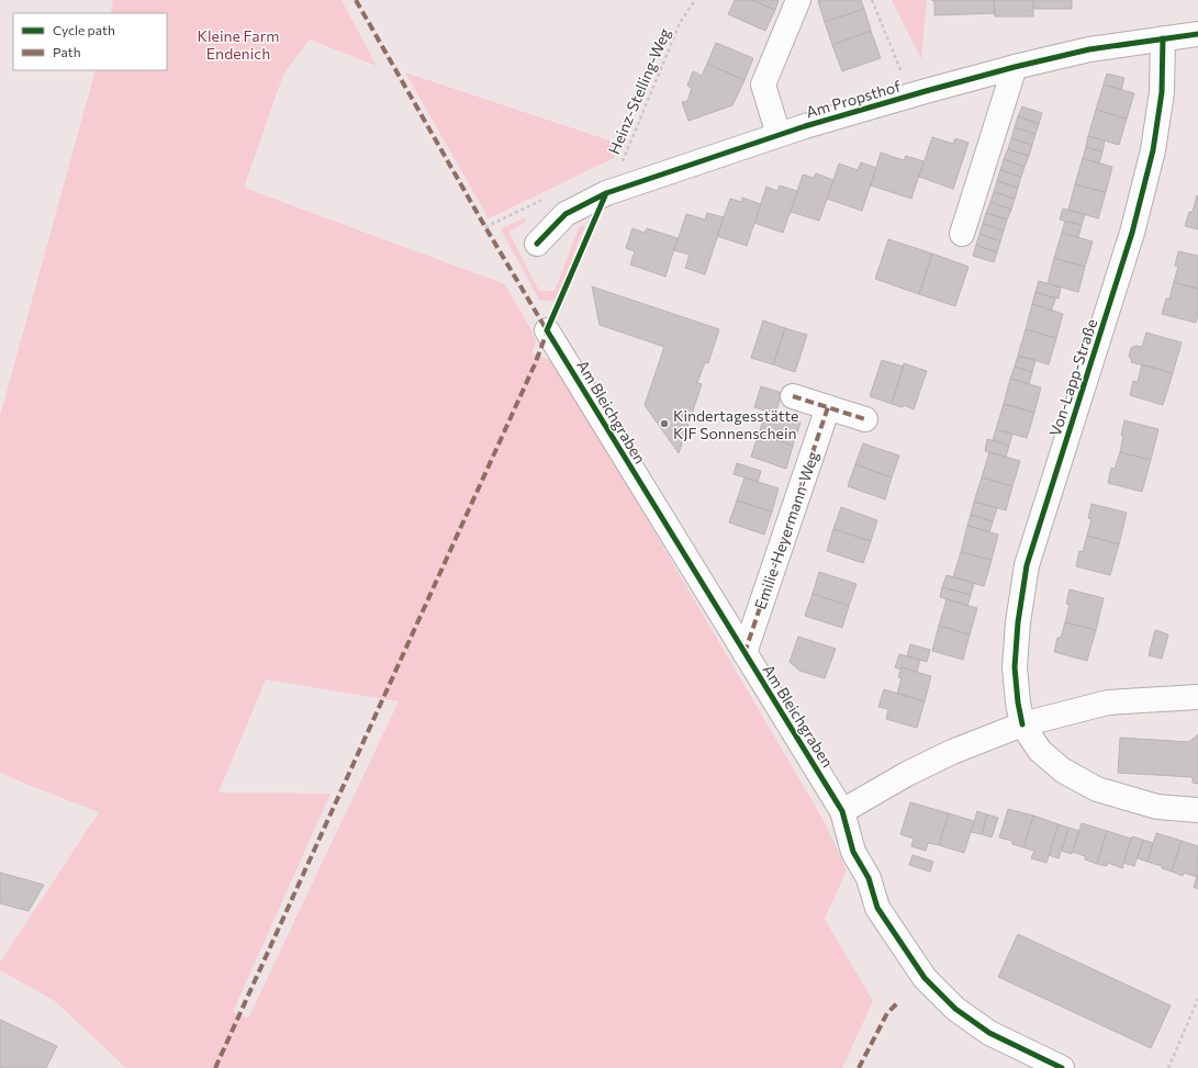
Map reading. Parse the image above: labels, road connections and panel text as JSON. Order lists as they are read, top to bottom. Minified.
{"streets":{"street":["Am Propsthof","Von-Lapp-Straße","Am Bleichgraben","Emilie-Heyermann-Weg"],"path":["Heinz-Stelling-Weg"]},"crossings":[["Heinz-Stelling-Weg","Am Propsthof"],["Am Propsthof","Von-Lapp-Straße"],["Am Bleichgraben","Emilie-Heyermann-Weg"]],"parks":["Kleine Farm Endenich"],"places":["Kindertagesstätte KJF Sonnenschein"],"legend":["Cycle path","Path"]}
